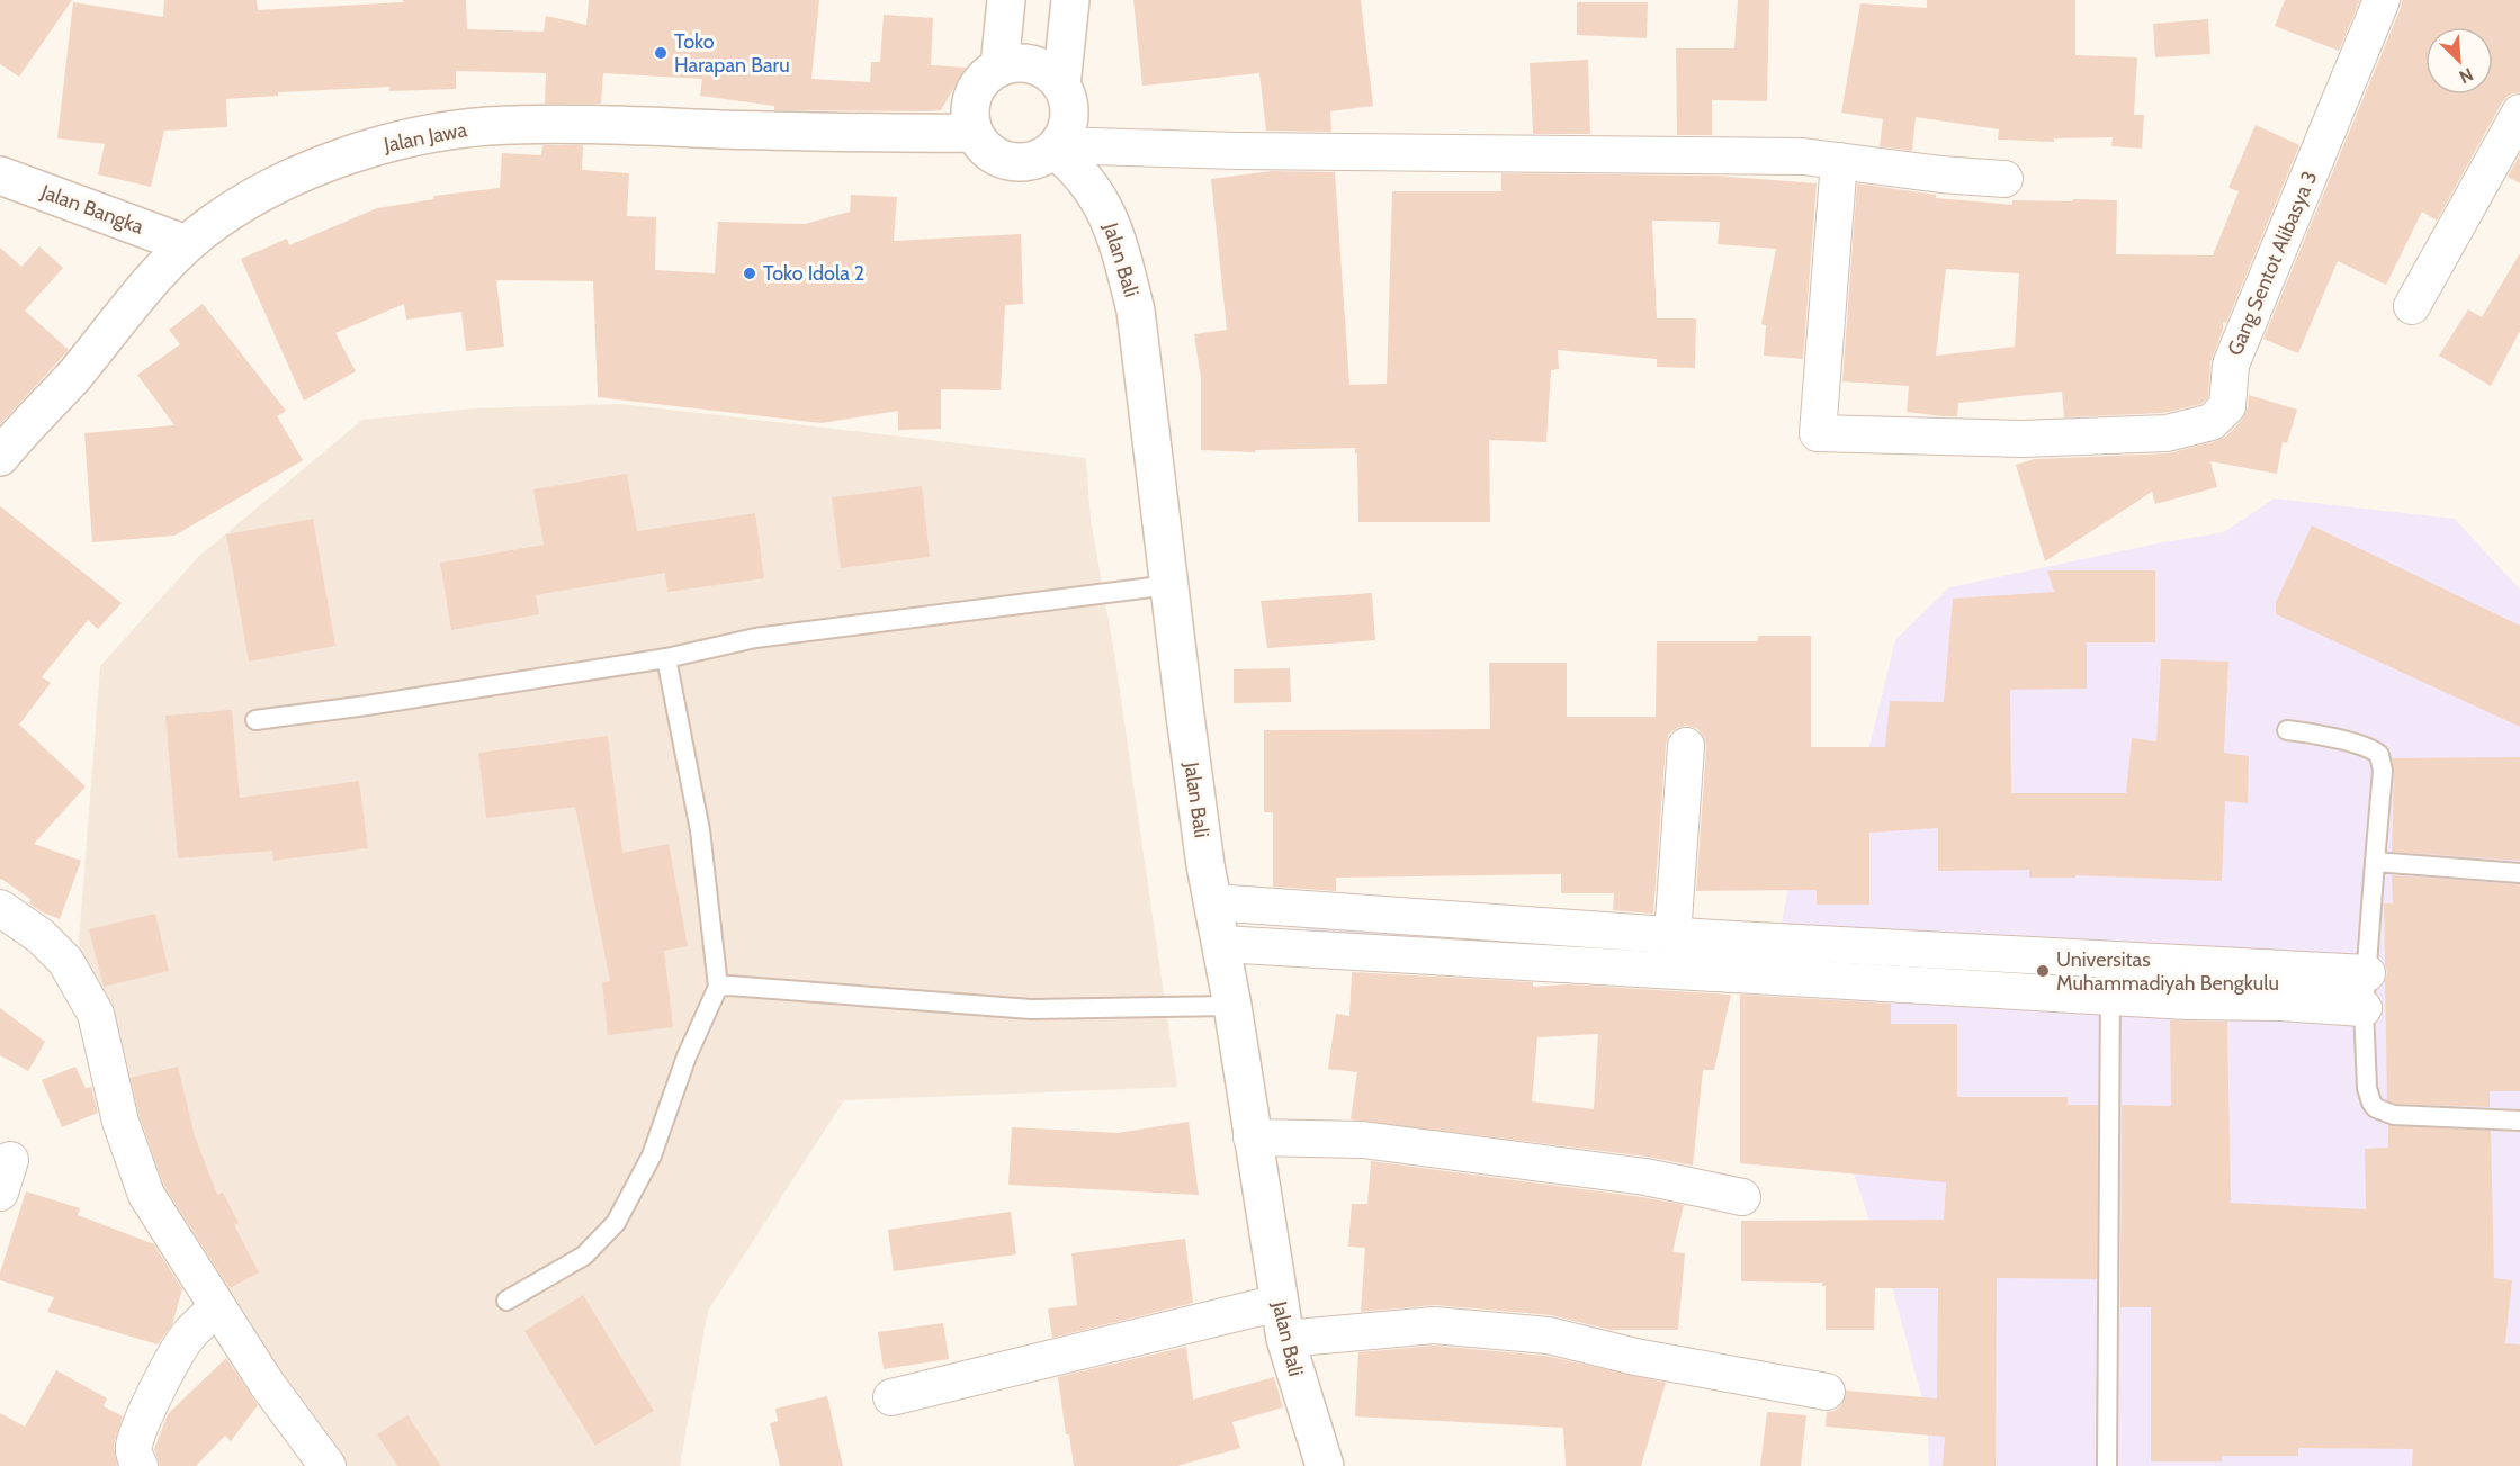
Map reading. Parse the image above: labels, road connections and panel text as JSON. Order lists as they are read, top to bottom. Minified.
{"streets":{"street":["Jalan Jawa","Jalan Bangka","Jalan Bali","Gang Sentot Alibasya 3"]},"crossings":[["Jalan Jawa","Jalan Bangka"],["Jalan Jawa","Jalan Bali"]],"places":["Toko Harapan Baru","Toko Idola 2","Universitas Muhammadiyah Bengkulu"],"north":"bottom right"}
